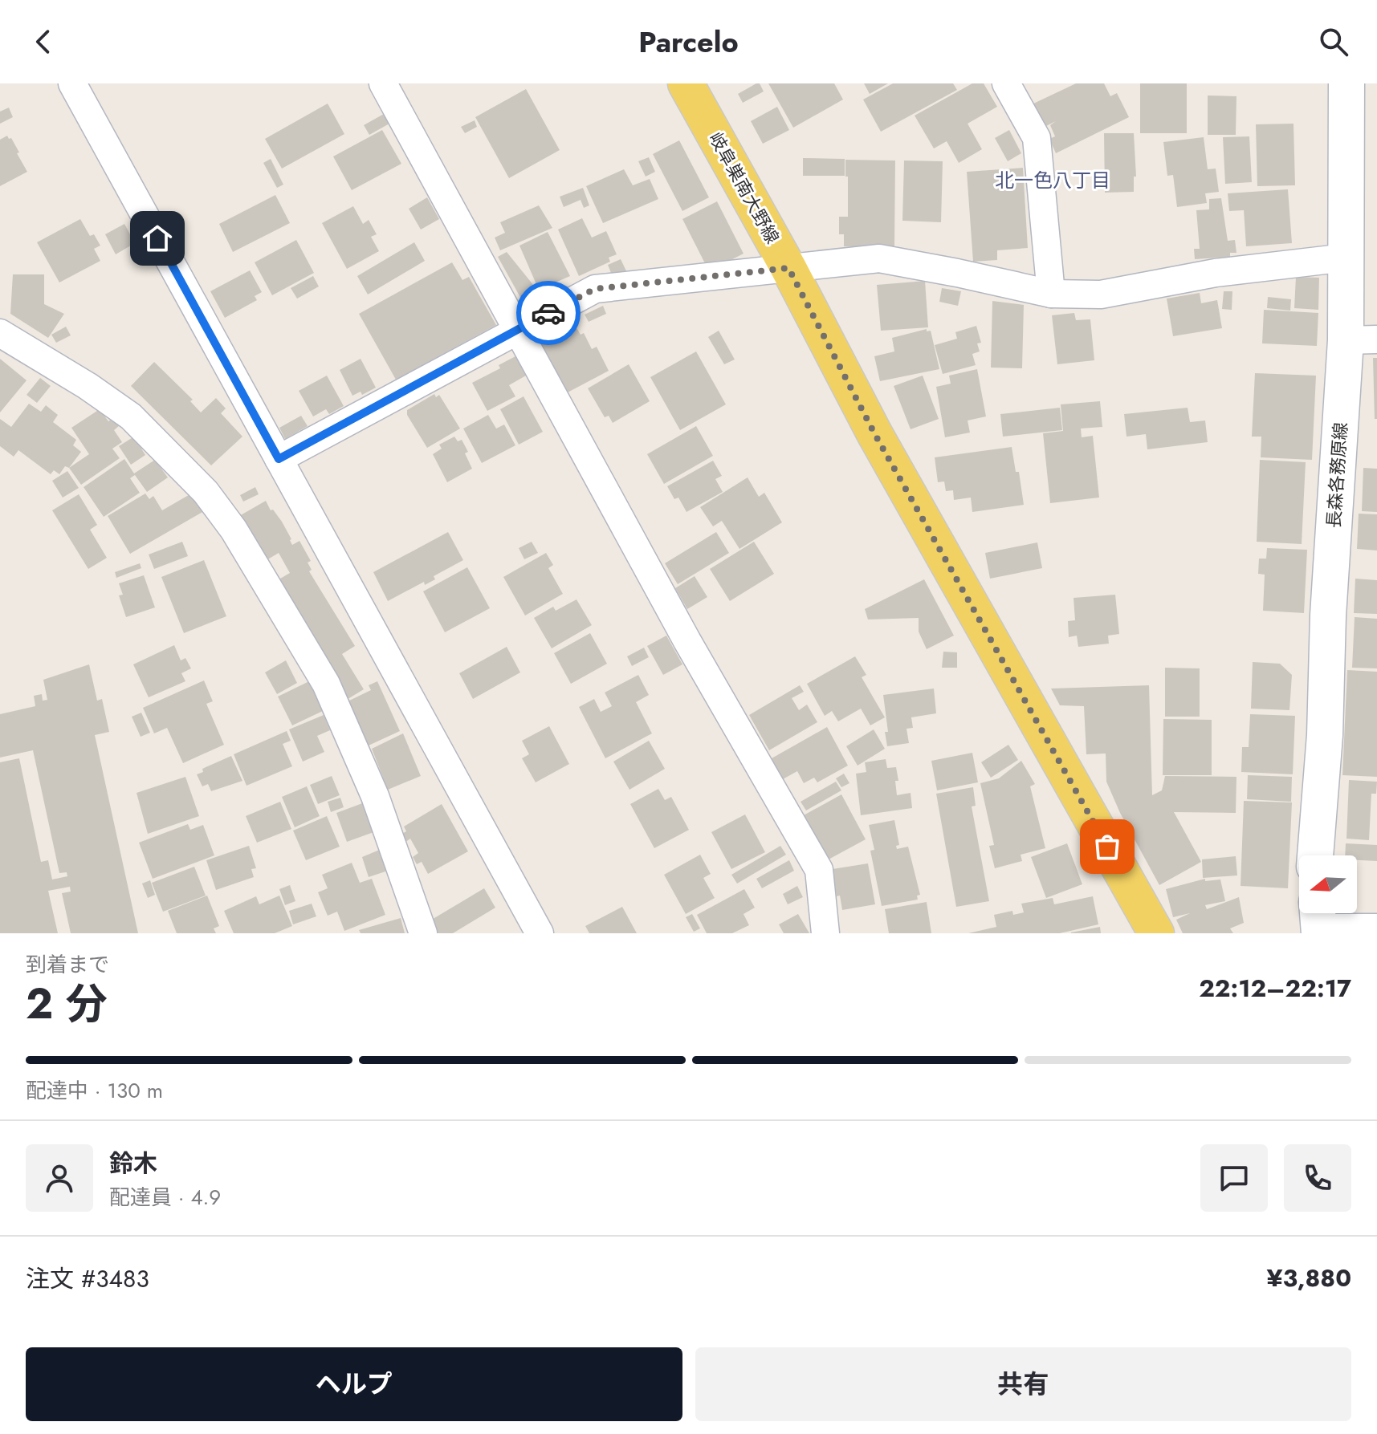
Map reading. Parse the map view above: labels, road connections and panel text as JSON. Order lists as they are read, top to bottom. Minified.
{"streets":{"main road":["岐阜巣南大野線","長森各務原線"]},"districts":["北一色八丁目"],"north":"left","page":{"header":"Parcelo","heading":["2 分","到着まで","22:12–22:17"],"panel":["鈴木","配達員 · 4.9","注文 #3483","¥3,880"],"bar":"配達中 · 130 m","buttons":["ヘルプ","共有"]}}
